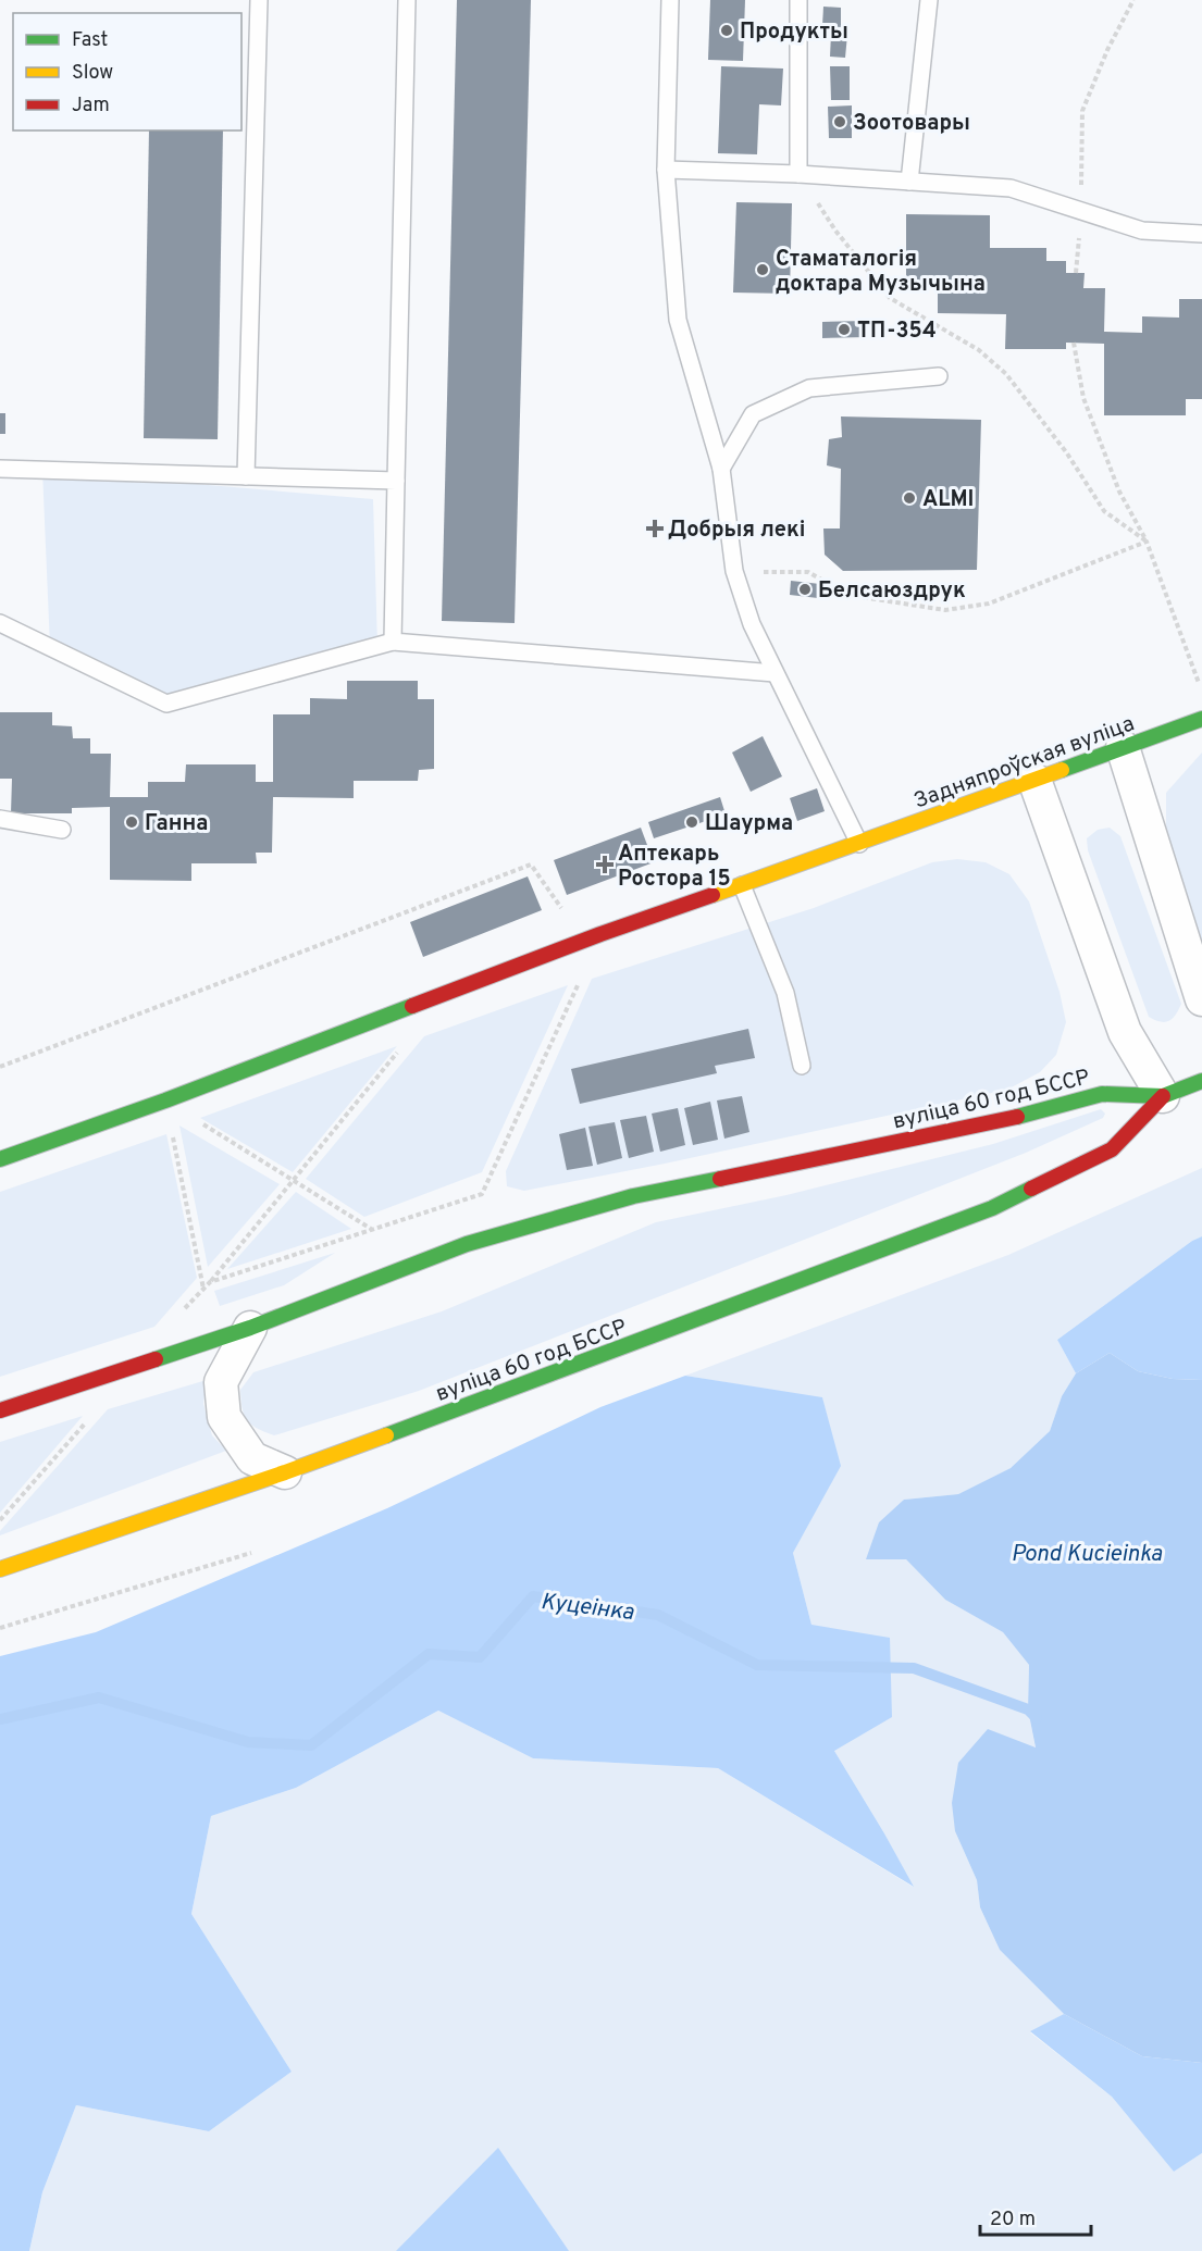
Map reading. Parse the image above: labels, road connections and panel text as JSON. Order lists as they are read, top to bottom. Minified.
{"streets":{"main road":["Задняпроўская вуліца","вуліца 60 год БССР"]},"water":["Pond Kucieinka","Куцеінка"],"places":{"other":["Продукты","Зоотовары","Стаматалогія доктара Музычына","ТП-354","ALMI","Белсаюздрук","Ганна","Шаурма"],"health":["Добрыя лекі","Аптекарь Ростора 15"]},"legend":["Fast","Slow","Jam"],"scale_bar":"20 m"}
